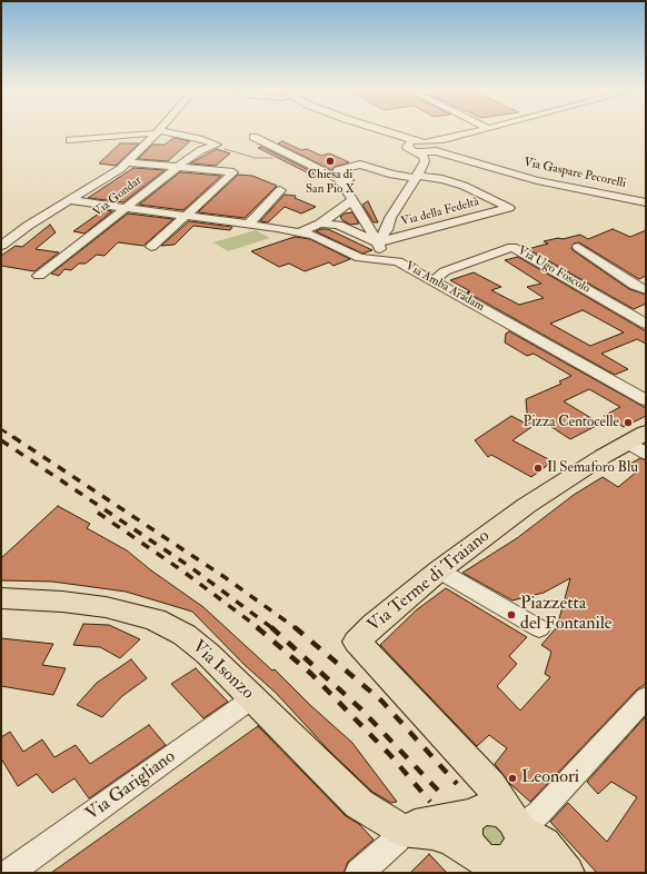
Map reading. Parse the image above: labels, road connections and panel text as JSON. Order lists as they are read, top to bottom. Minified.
{"streets":{"main road":["Via Terme di Traiano","Via Isonzo"],"street":["Via Gaspare Pecorelli","Via Gondar","Via della Fedeltà","Via Ugo Foscolo","Via Amba Aradam","Via Garigliano"]},"crossings":[["Via Gondar","Via Amba Aradam"],["Via Ugo Foscolo","Via Amba Aradam"],["Via Terme di Traiano","Via Isonzo"],["Via Isonzo","Via Garigliano"]],"places":["Chiesa di San Pio X","Pizza Centocelle","Il Semaforo Blu","Piazzetta del Fontanile","Leonori"]}
